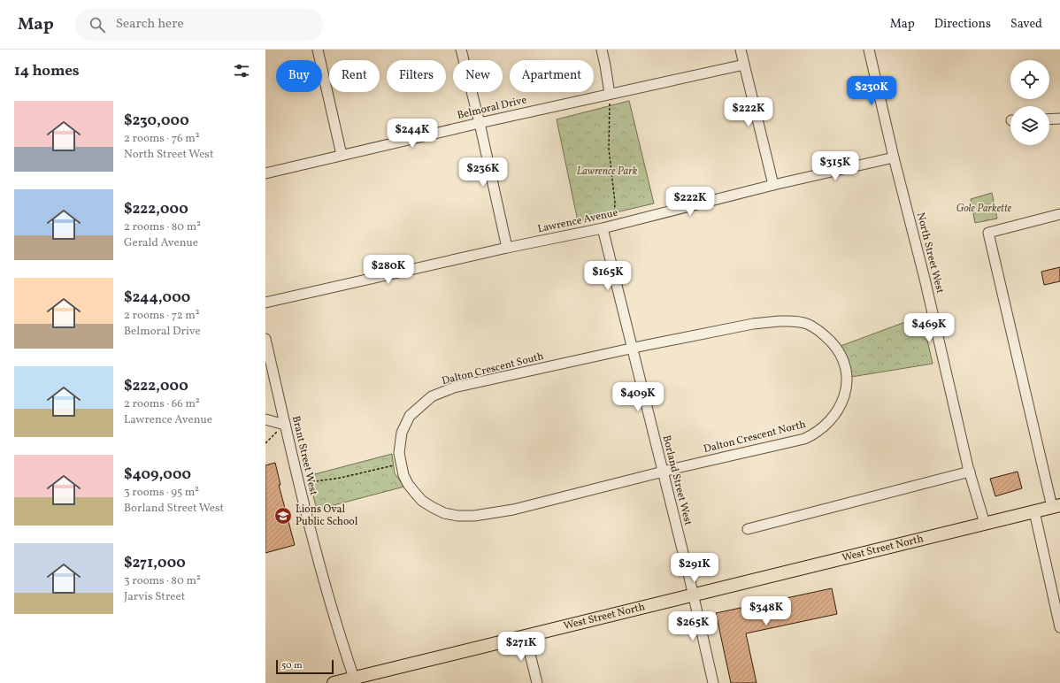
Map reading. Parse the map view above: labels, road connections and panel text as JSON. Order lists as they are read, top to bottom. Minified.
{"streets":{"main road":["West Street North"],"street":["Belmoral Drive","Lawrence Avenue","North Street West","Dalton Crescent South","Dalton Crescent North","Brant Street West","Borland Street West"]},"crossings":[["Lawrence Avenue","North Street West"],["Lawrence Avenue","Borland Street West"],["North Street West","West Street North"],["Dalton Crescent South","Dalton Crescent North"],["Dalton Crescent South","Borland Street West"],["Dalton Crescent North","Borland Street West"],["Brant Street West","West Street North"],["Borland Street West","West Street North"]],"parks":["Lawrence Park","Gole Parkette"],"places":{"school or university":["Lions Oval Public School"]},"scale_bar":"50 m","page":{"header":"Map","search":"Search here","nav":["Map","Directions","Saved"],"heading":"14 homes","chip":["Buy","Rent","Filters","New","Apartment"],"price":["$230K","$222K","$244K","$315K","$236K","$222K","$280K","$165K","$469K","$409K","$291K","$348K","$265K","$271K"],"list":[{"name":"$230,000","note":"2 rooms · 76 m² · North Street West"},{"name":"$222,000","note":"2 rooms · 80 m² · Gerald Avenue"},{"name":"$244,000","note":"2 rooms · 72 m² · Belmoral Drive"},{"name":"$222,000","note":"2 rooms · 66 m² · Lawrence Avenue"},{"name":"$409,000","note":"3 rooms · 95 m² · Borland Street West"},{"name":"$271,000","note":"3 rooms · 80 m² · Jarvis Street"}],"scale":"50 m"}}
